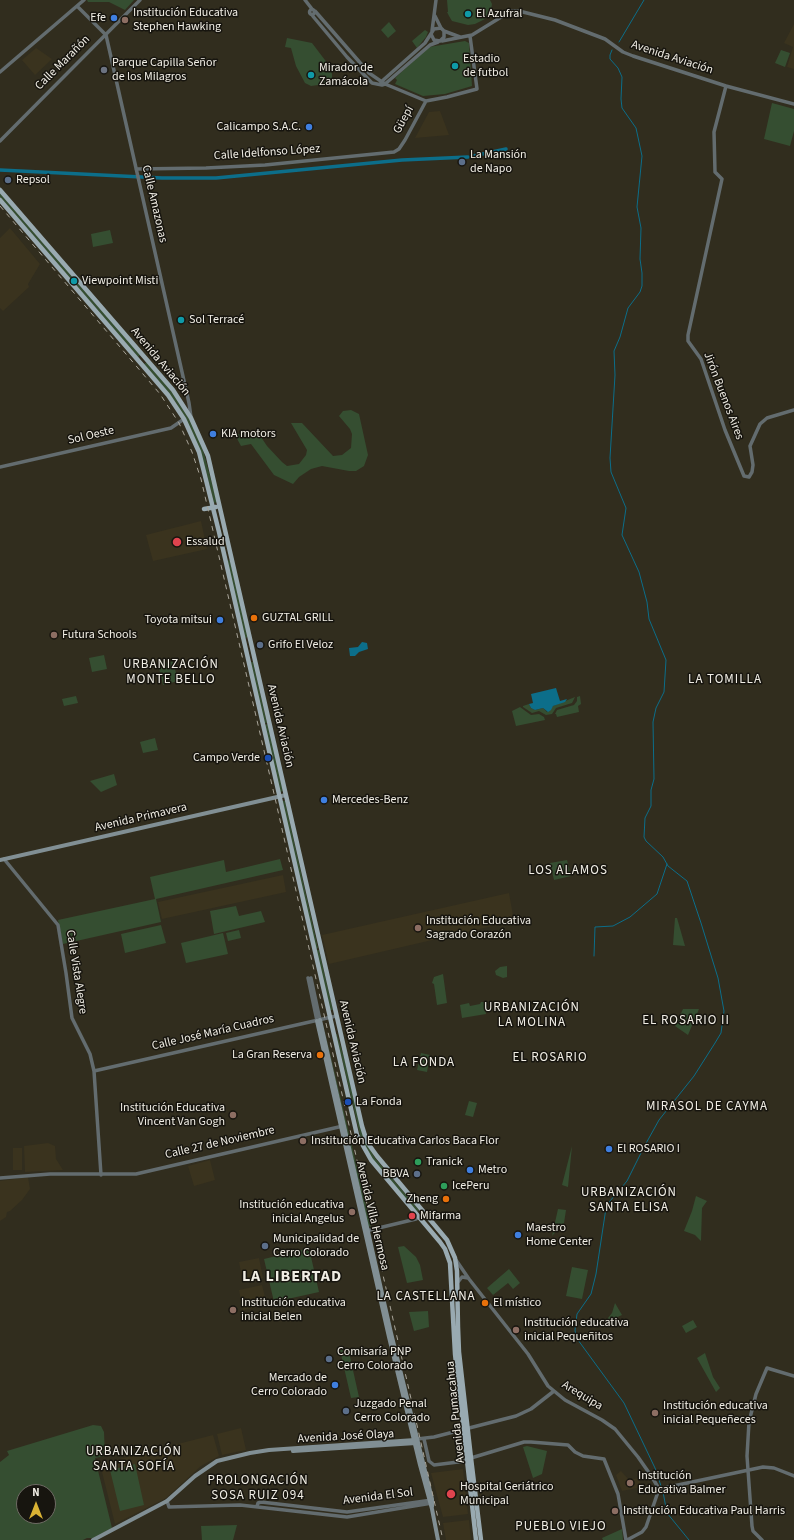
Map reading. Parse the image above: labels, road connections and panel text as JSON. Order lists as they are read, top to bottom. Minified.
{"streets":{"main road":["Avenida Aviación","Avenida Primavera","Avenida Villa Hermosa","Avenida Pumacahua","Avenida José Olaya"],"street":["Calle Marañón","Güepí","Calle Idelfonso López","Calle Amazonas","Jirón Buenos Aires","Sol Oeste","Calle Vista Alegre","Calle José María Cuadros","Calle 27 de Noviembre","Arequipa","Avenida El Sol"]},"crossings":[["Avenida Aviación","Calle Amazonas"],["Avenida Aviación","Jirón Buenos Aires"],["Avenida Aviación","Sol Oeste"],["Avenida Aviación","Avenida Primavera"],["Avenida Aviación","Calle José María Cuadros"],["Avenida Aviación","Arequipa"],["Avenida Aviación","Avenida Pumacahua"],["Calle Marañón","Calle Amazonas"],["Güepí","Calle Idelfonso López"],["Calle Idelfonso López","Calle Amazonas"],["Avenida Primavera","Calle Vista Alegre"],["Calle Vista Alegre","Calle José María Cuadros"],["Calle Vista Alegre","Calle 27 de Noviembre"],["Calle José María Cuadros","Avenida Villa Hermosa"],["Calle 27 de Noviembre","Avenida Villa Hermosa"],["Avenida Villa Hermosa","Avenida José Olaya"],["Avenida Villa Hermosa","Avenida El Sol"],["Arequipa","Avenida José Olaya"],["Avenida Pumacahua","Avenida José Olaya"],["Avenida José Olaya","Avenida El Sol"]],"districts":["URBANIZACIÓN MONTE BELLO","LA TOMILLA","LOS ALAMOS","URBANIZACIÓN LA MOLINA","EL ROSARIO II","EL ROSARIO","LA FONDA","MIRASOL DE CAYMA","URBANIZACIÓN SANTA ELISA","LA LIBERTAD","LA CASTELLANA","URBANIZACIÓN SANTA SOFÍA","PROLONGACIÓN SOSA RUIZ 094","PUEBLO VIEJO"],"places":["El Azufral","Efe","Institución Educativa Stephen Hawking","Estadio de futbol","Parque Capilla Señor de los Milagros","Mirador de Zamácola","Calicampo S.A.C.","La Mansión de Napo","Repsol","Viewpoint Misti","Sol Terracé","KIA motors","Essalud","GUZTAL GRILL","Toyota mitsui","Futura Schools","Grifo El Veloz","Campo Verde","Mercedes-Benz","Institución Educativa Sagrado Corazón","La Gran Reserva","La Fonda","Institución Educativa Vincent Van Gogh","Institución Educativa Carlos Baca Flor","El ROSARIO I","Tranick","Metro","BBVA","IcePeru","Zheng","Institución educativa inicial Angelus","Mifarma","Maestro Home Center","Municipalidad de Cerro Colorado","El místico","Institución educativa inicial Belen","Institución educativa inicial Pequeñitos","Comisaría PNP Cerro Colorado","Mercado de Cerro Colorado","Juzgado Penal Cerro Colorado","Institución educativa inicial Pequeñeces","Institución Educativa Balmer","Hospital Geriátrico Municipal","Institución Educativa Paul Harris"],"north":"top"}
